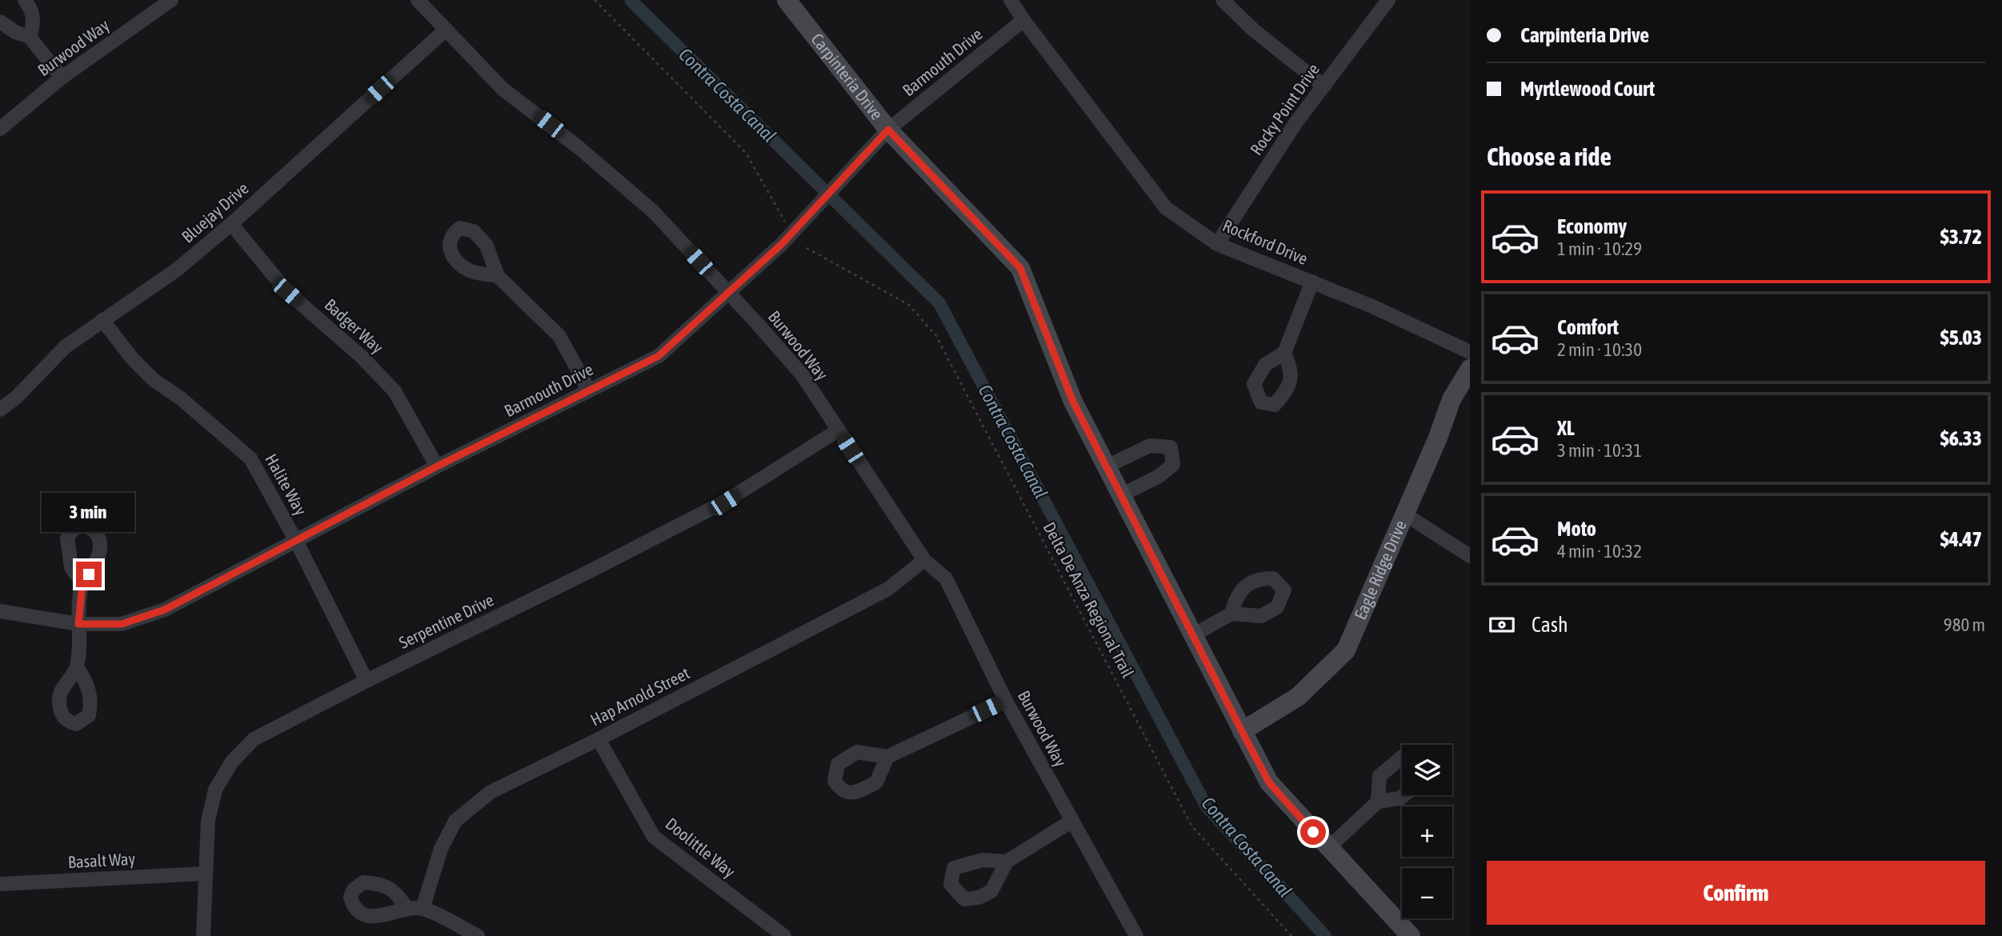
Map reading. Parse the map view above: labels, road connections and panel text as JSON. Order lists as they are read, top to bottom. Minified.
{"streets":{"street":["Burwood Way","Barmouth Drive","Carpinteria Drive","Rocky Point Drive","Bluejay Drive","Rockford Drive","Badger Way","Halite Way","Eagle Ridge Drive","Serpentine Drive","Hap Arnold Street","Doolittle Way","Basalt Way"],"path":["Delta De Anza Regional Trail"]},"crossings":[["Burwood Way","Barmouth Drive"],["Burwood Way","Bluejay Drive"],["Burwood Way","Serpentine Drive"],["Burwood Way","Hap Arnold Street"],["Barmouth Drive","Carpinteria Drive"],["Barmouth Drive","Rockford Drive"],["Barmouth Drive","Badger Way"],["Barmouth Drive","Halite Way"],["Carpinteria Drive","Eagle Ridge Drive"],["Rocky Point Drive","Rockford Drive"],["Bluejay Drive","Badger Way"],["Bluejay Drive","Halite Way"],["Halite Way","Serpentine Drive"],["Serpentine Drive","Basalt Way"],["Hap Arnold Street","Doolittle Way"]],"water":["Contra Costa Canal"],"page":{"banner":["Carpinteria Drive","Myrtlewood Court"],"heading":"Choose a ride","list":[{"name":"Economy","note":"1 min · 10:29","value":"$3.72"},{"name":"Comfort","note":"2 min · 10:30","value":"$5.03"},{"name":"XL","note":"3 min · 10:31","value":"$6.33"},{"name":"Moto","note":"4 min · 10:32","value":"$4.47"}],"bubble":"3 min","pay":["Cash","980 m"],"map_buttons":["+","−"],"buttons":"Confirm"}}
